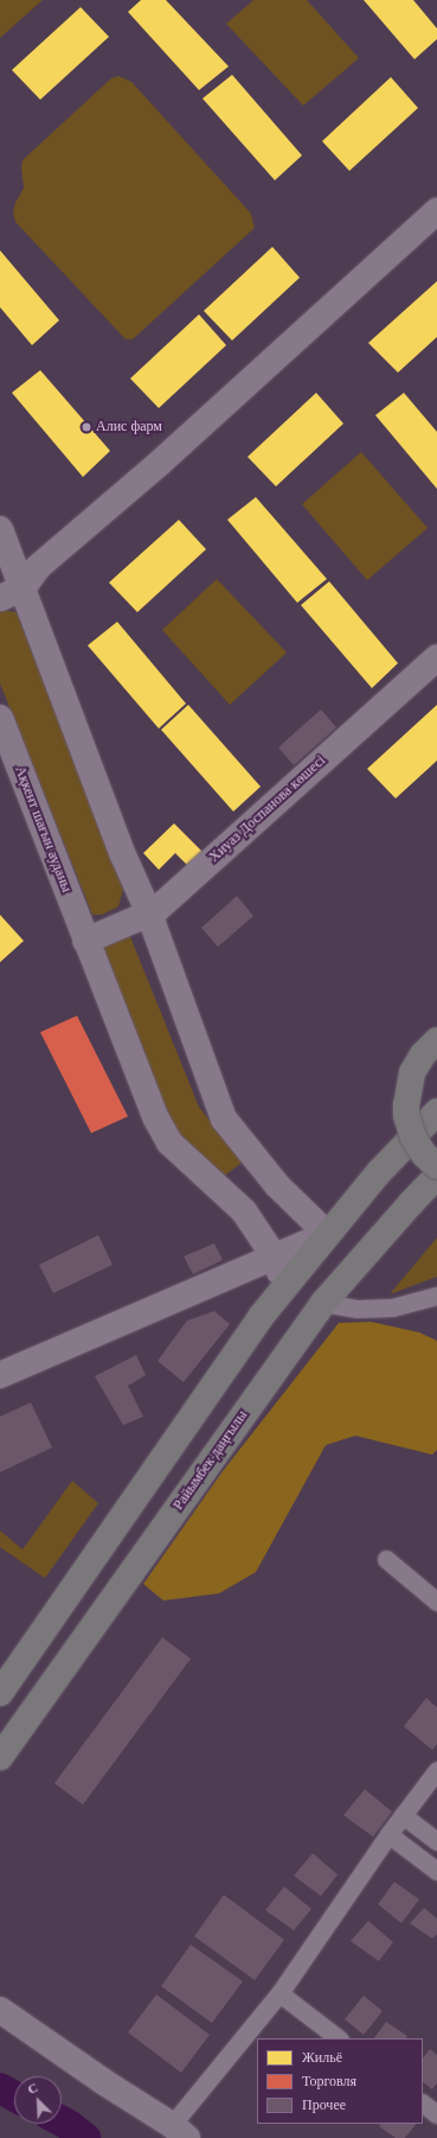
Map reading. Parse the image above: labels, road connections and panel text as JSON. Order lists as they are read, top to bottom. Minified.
{"streets":{"highway":["Райымбек даңғылы"],"street":["Хиуаз Доспанова көшесі","Ақкент шағын ауданы"]},"crossings":[["Хиуаз Доспанова көшесі","Ақкент шағын ауданы"]],"places":["Алис фарм"],"legend":["Жильё","Торговля","Прочее"],"north":"top left"}
